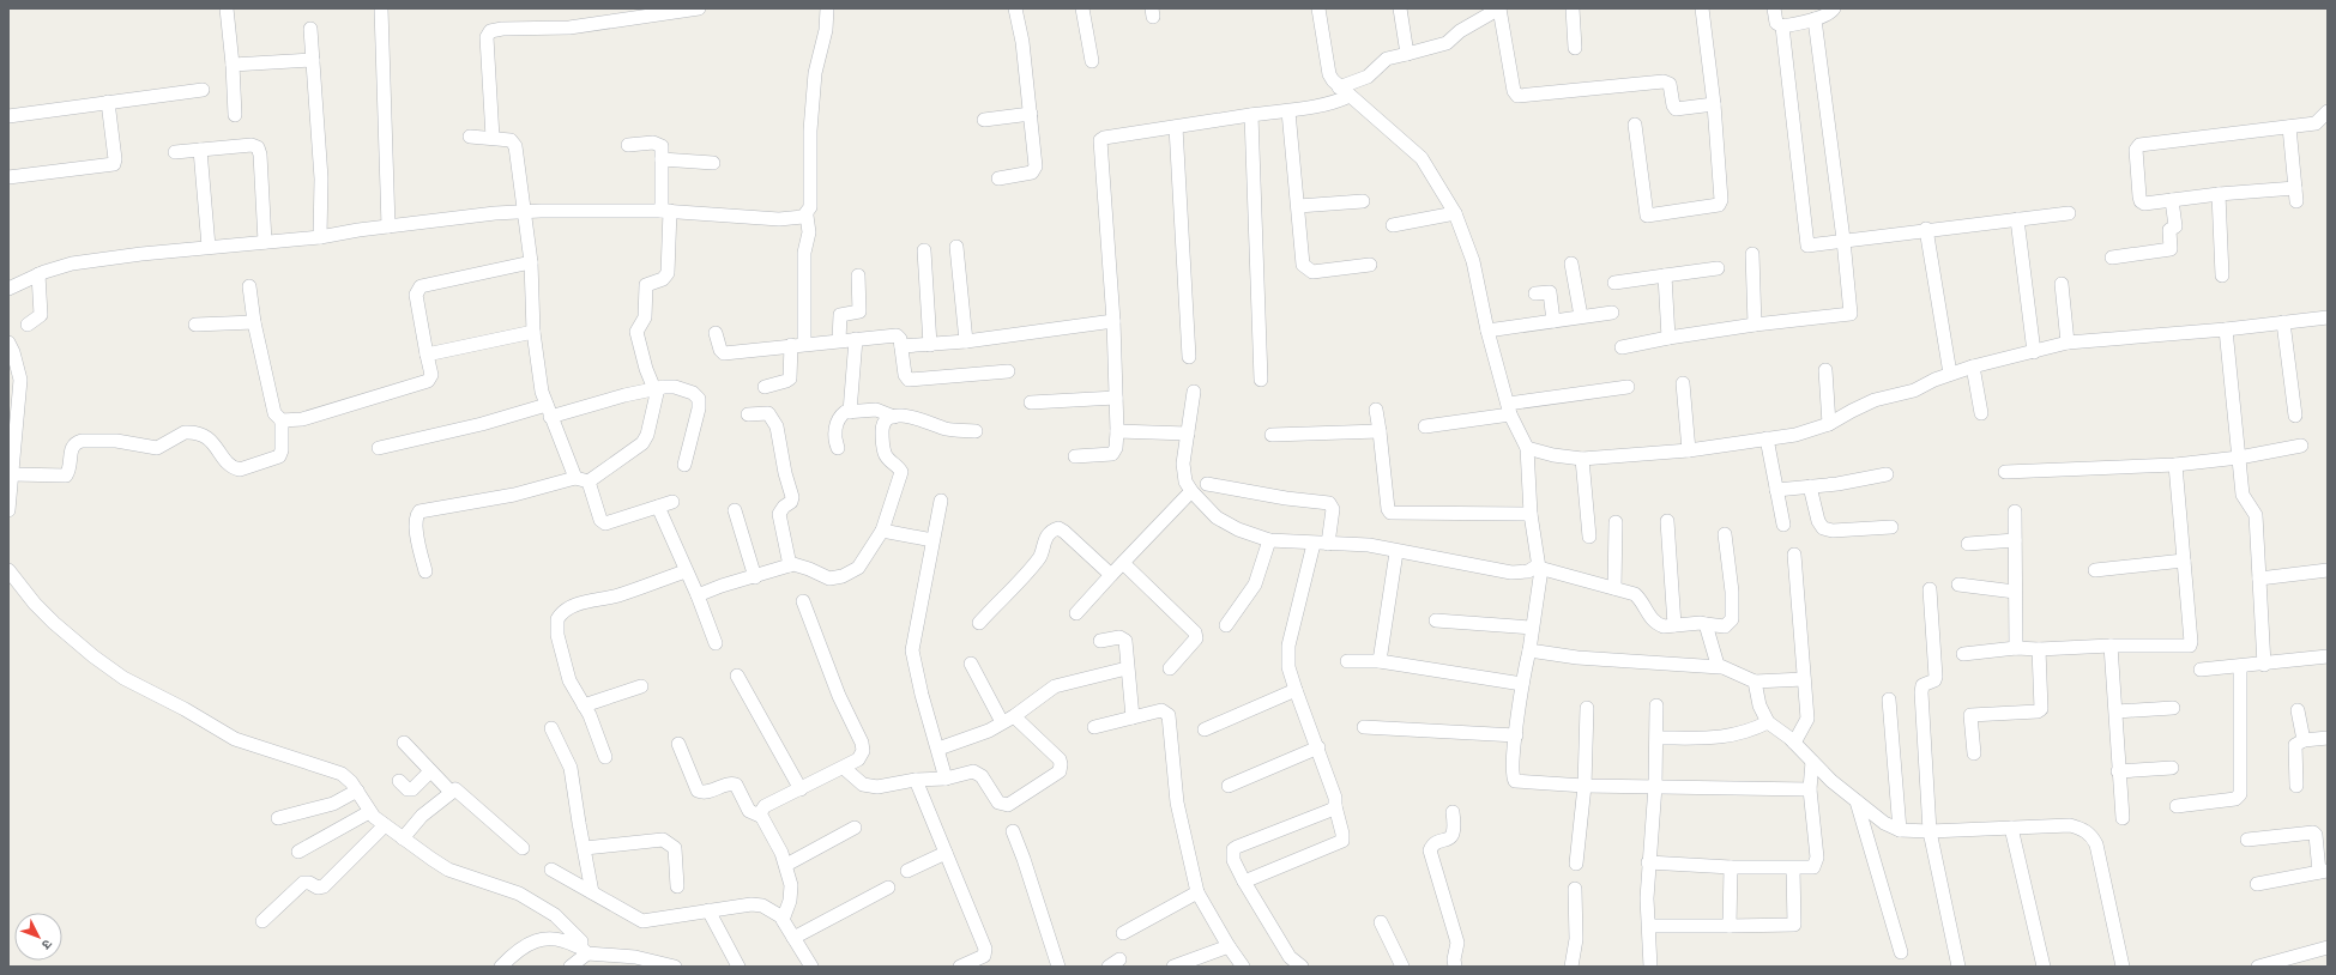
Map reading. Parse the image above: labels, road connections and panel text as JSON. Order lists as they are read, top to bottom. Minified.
{"north":"bottom right"}
